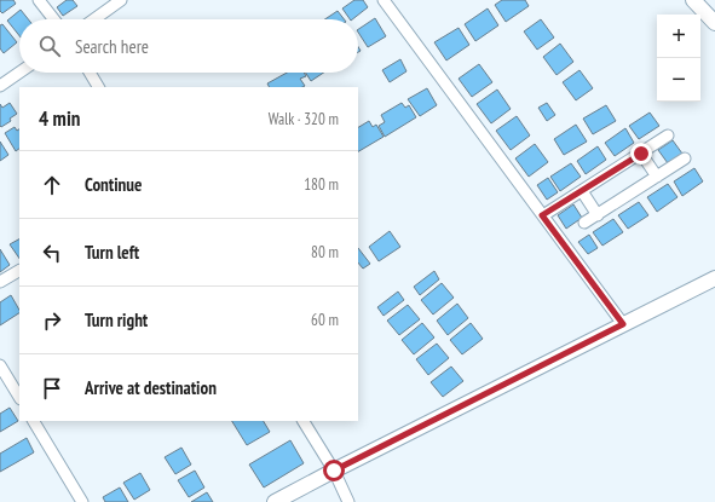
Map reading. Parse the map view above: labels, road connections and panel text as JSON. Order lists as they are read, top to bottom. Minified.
{"page":{"map_buttons":["+","−"],"search":"Search here","heading":["4 min","Walk · 320 m"],"list":[["Continue","180 m"],["Turn left","80 m"],["Turn right","60 m"],"Arrive at destination"]}}
